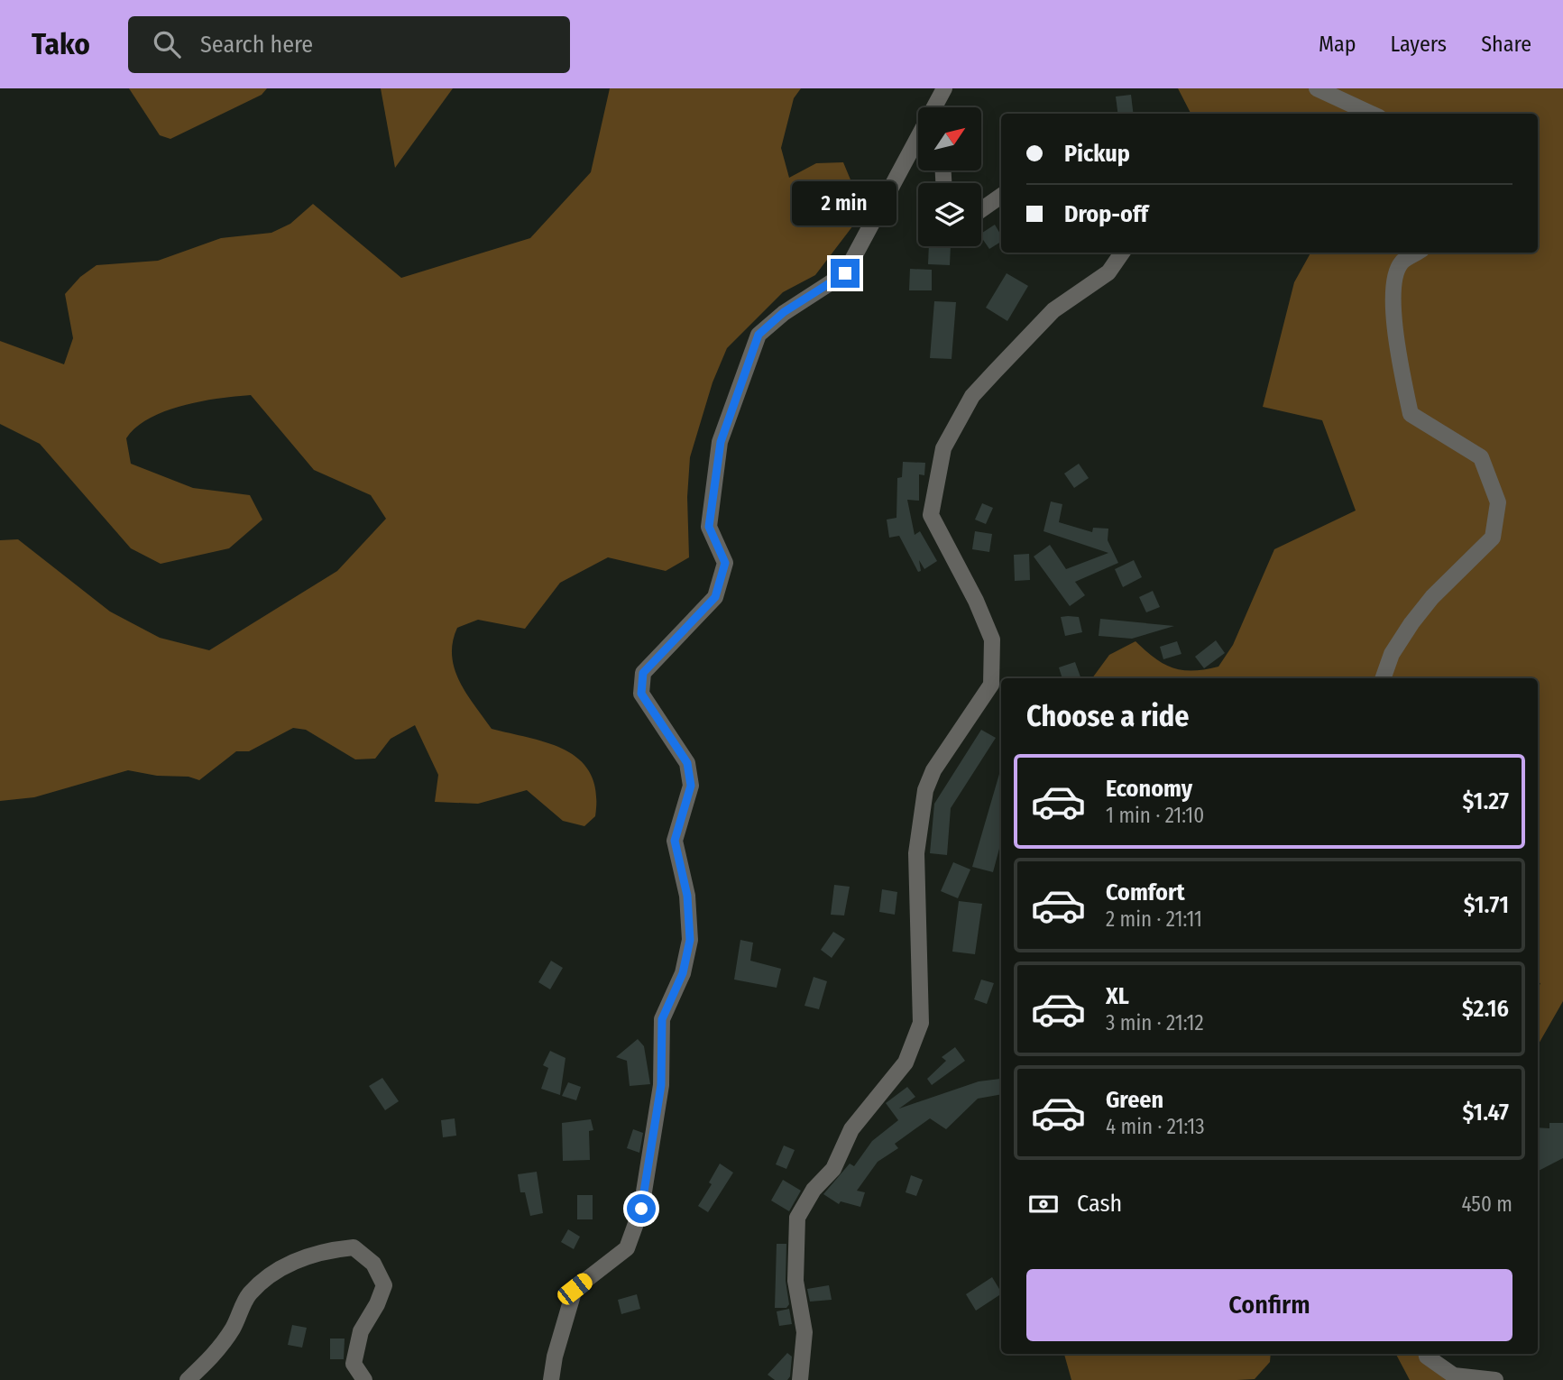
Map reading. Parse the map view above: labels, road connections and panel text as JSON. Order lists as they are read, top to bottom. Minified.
{"north":"top right","page":{"header":"Tako","search":"Search here","nav":["Map","Layers","Share"],"banner":["Pickup","Drop-off"],"bubble":"2 min","heading":"Choose a ride","list":[{"name":"Economy","note":"1 min · 21:10","value":"$1.27"},{"name":"Comfort","note":"2 min · 21:11","value":"$1.71"},{"name":"XL","note":"3 min · 21:12","value":"$2.16"},{"name":"Green","note":"4 min · 21:13","value":"$1.47"}],"pay":["Cash","450 m"],"buttons":"Confirm"}}
